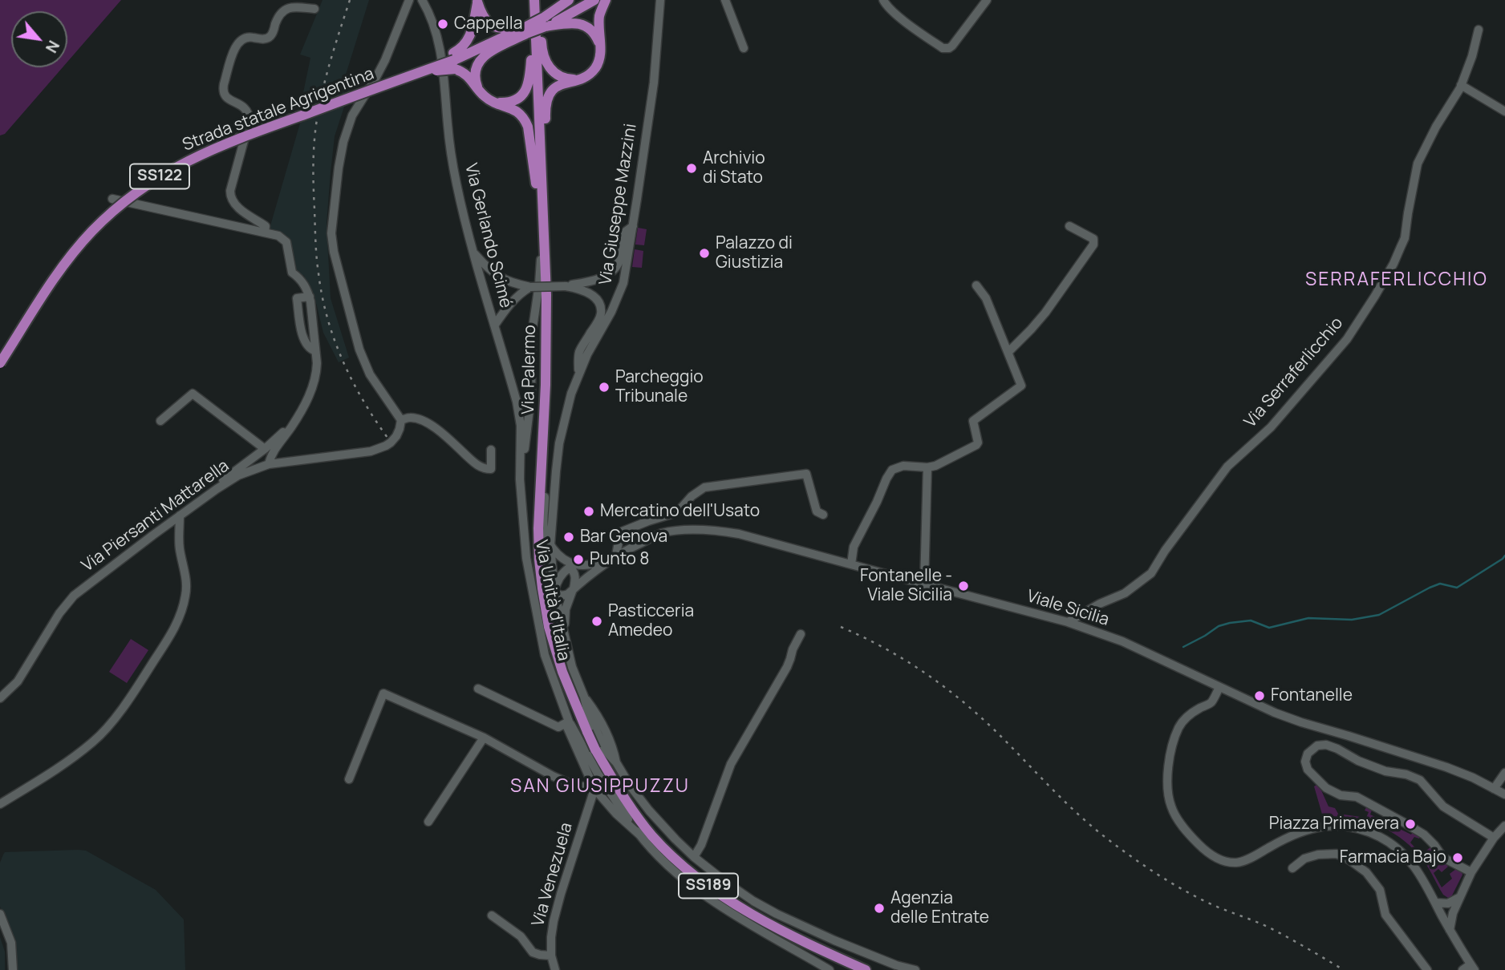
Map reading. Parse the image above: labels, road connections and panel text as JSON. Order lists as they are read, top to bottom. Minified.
{"streets":{"main road":["Strada statale Agrigentina","SS122","Via Palermo","SS189"],"street":["Via Giuseppe Mazzini","Via Gerlando Scimé","Via Serraferlicchio","Via Piersanti Mattarella","Via Unità d'Italia","Viale Sicilia","Via Venezuela"]},"crossings":[["Via Giuseppe Mazzini","Via Palermo"],["Via Giuseppe Mazzini","Via Unità d'Italia"],["Via Giuseppe Mazzini","Viale Sicilia"],["Via Giuseppe Mazzini","SS189"],["Via Gerlando Scimé","Via Unità d'Italia"],["Via Palermo","Via Unità d'Italia"],["Via Palermo","SS189"],["Via Serraferlicchio","Viale Sicilia"],["Via Unità d'Italia","Via Venezuela"],["Via Unità d'Italia","SS189"]],"districts":["SERRAFERLICCHIO","SAN GIUSIPPUZZU"],"places":["Cappella","Archivio di Stato","Palazzo di Giustizia","Parcheggio Tribunale","Mercatino dell'Usato","Bar Genova","Punto 8","Fontanelle - Viale Sicilia","Pasticceria Amedeo","Fontanelle","Piazza Primavera","Farmacia Bajo","Agenzia delle Entrate"],"north":"bottom right"}
